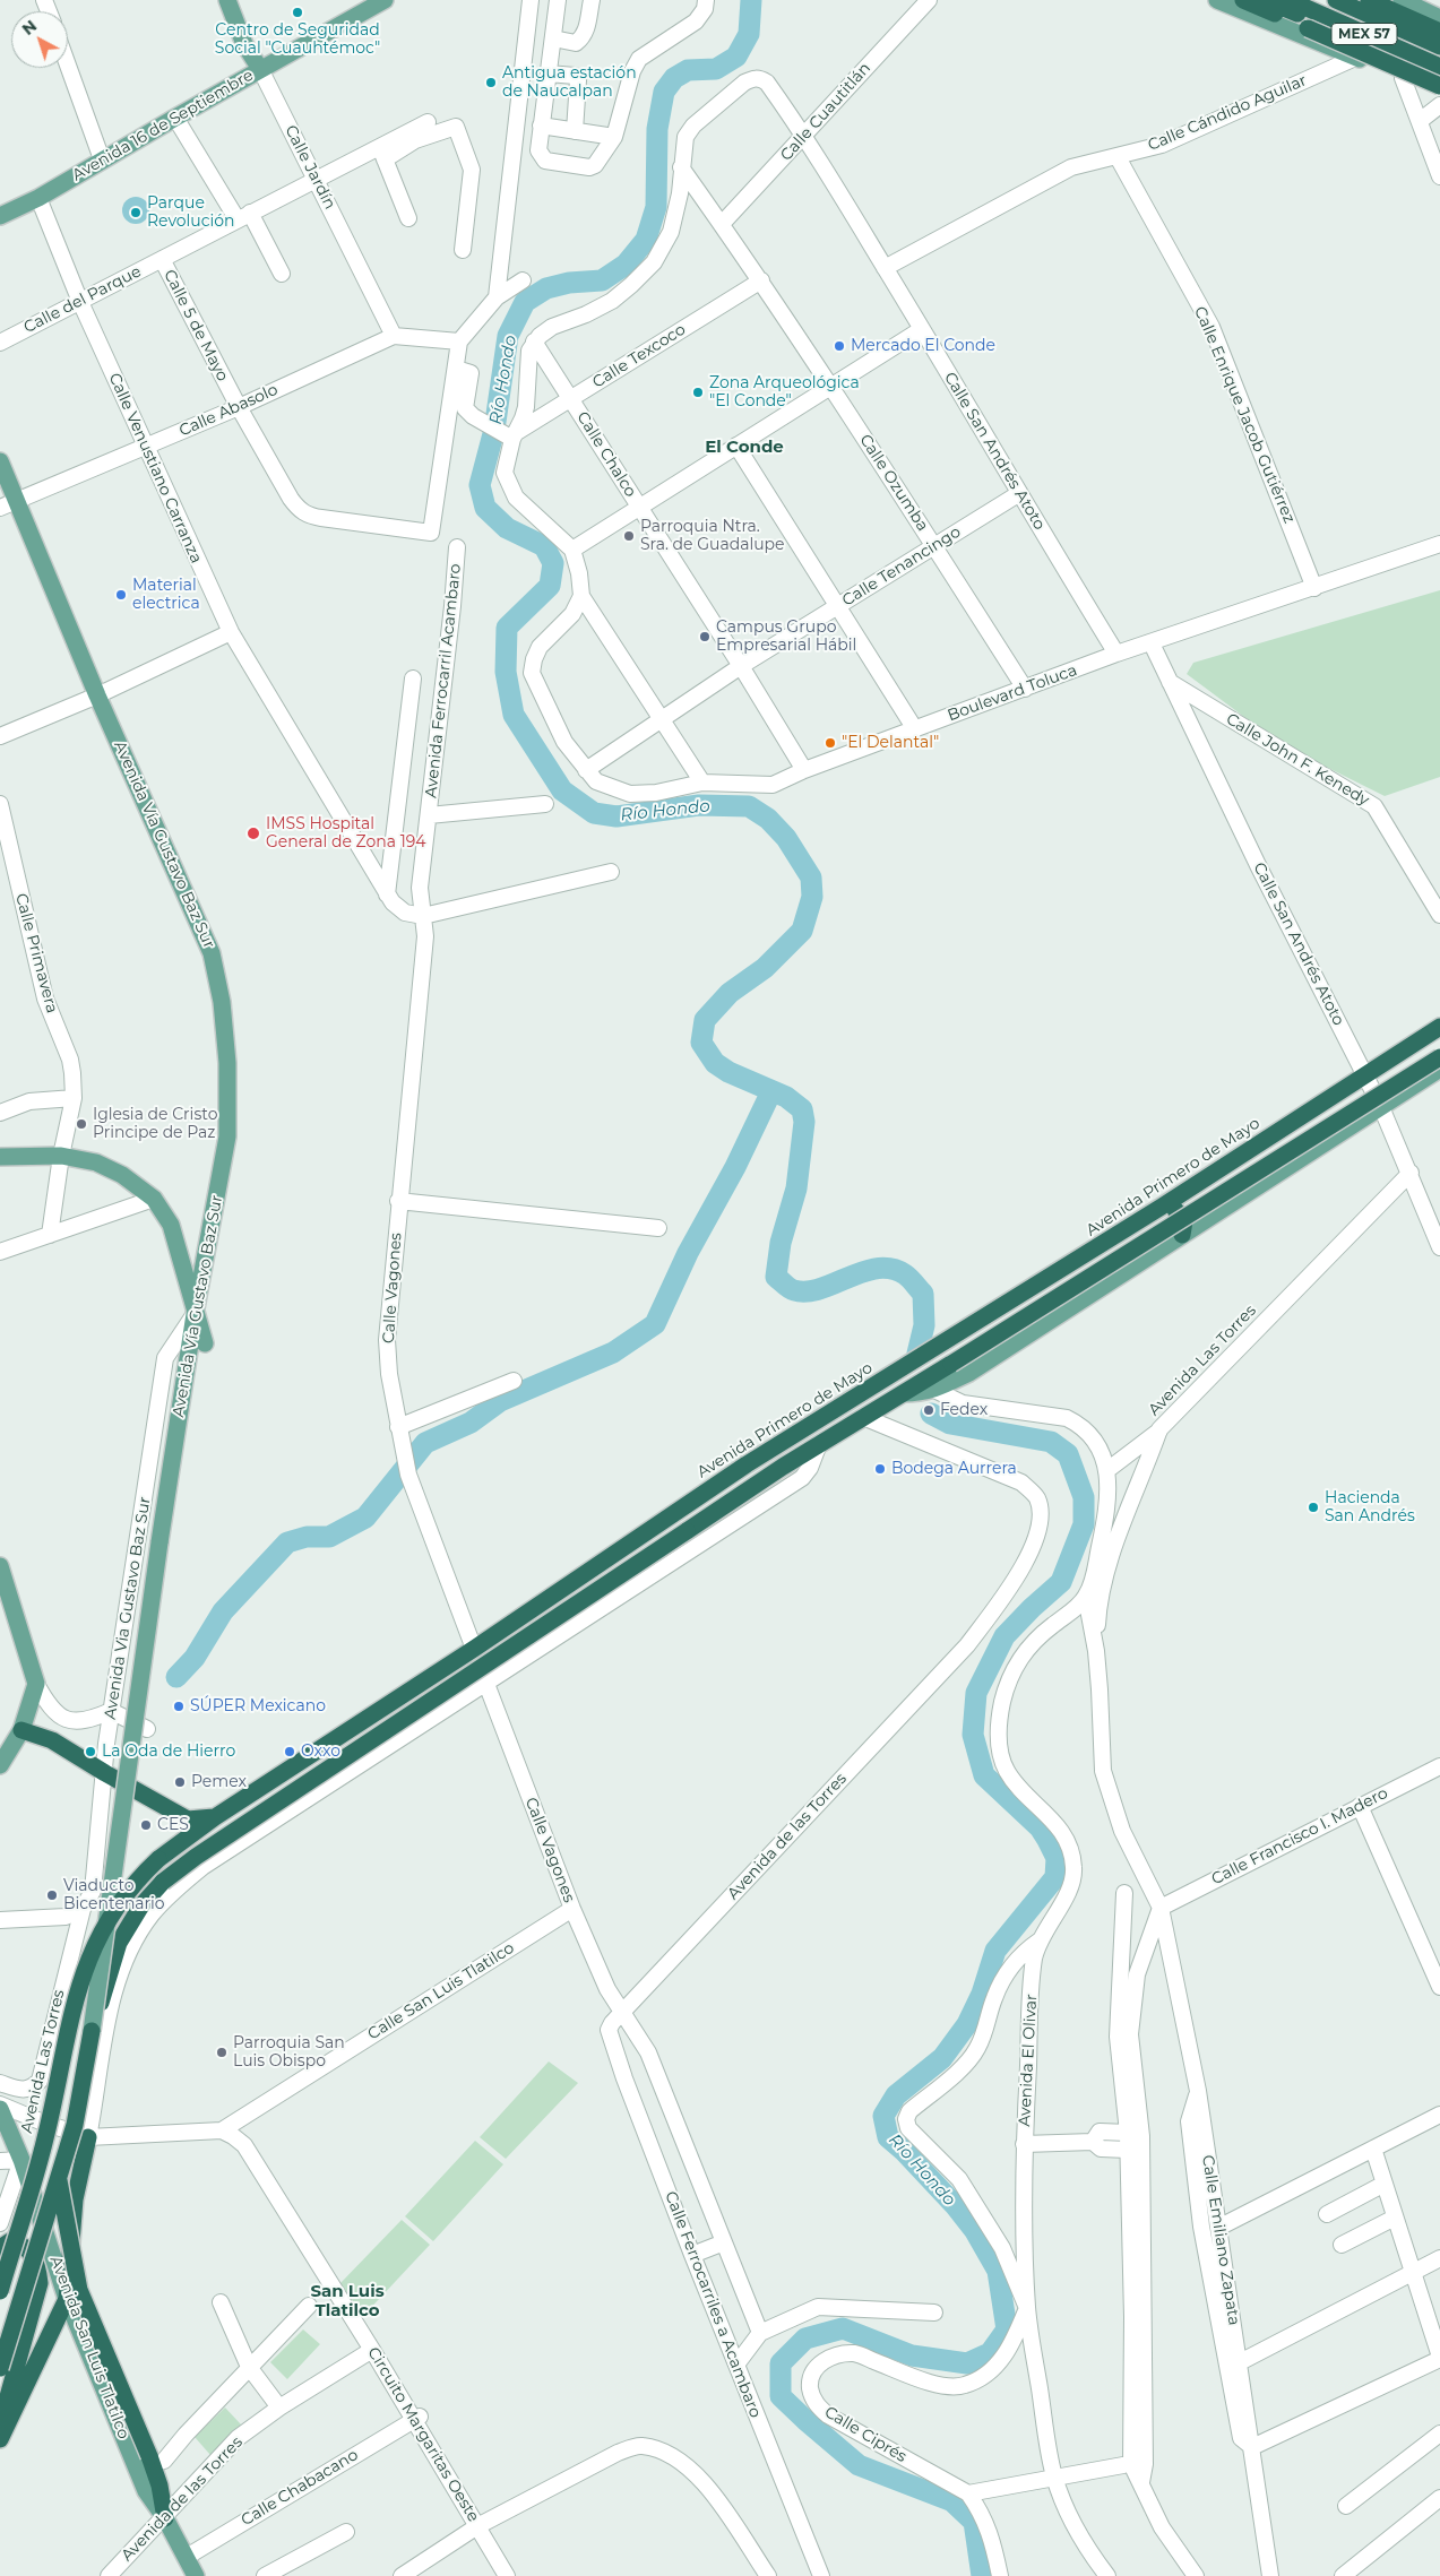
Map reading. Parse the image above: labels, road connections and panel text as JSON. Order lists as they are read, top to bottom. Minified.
{"streets":{"highway":["MEX 57","Avenida Primero de Mayo","Avenida Las Torres"],"main road":["Avenida 16 de Septiembre","Calle Jardín","Avenida Vía Gustavo Baz Sur","Avenida Via Gustavo Baz Sur","Avenida San Luis Tlatilco"],"street":["Calle Cuautitlán","Calle Cándido Aguilar","Calle del Parque","Calle 5 de Mayo","Calle Texcoco","Calle Abasolo","Calle Enrique Jacob Gutiérrez","Calle San Andrés Atoto","Calle Chalco","Calle Venustiano Carranza","Calle Ozumba","Calle Tenancingo","Avenida Ferrocarril Acambaro","Boulevard Toluca","Calle John F. Kenedy","Calle Primavera","Calle Vagones","Avenida de las Torres","Calle Francisco I. Madero","Calle San Luis Tlatilco","Avenida El Olivar","Calle Emiliano Zapata","Calle Ferrocarriles a Acambaro","Circuito Margaritas Oeste","Calle Ciprés","Calle Chabacano"]},"crossings":[["Calle Cuautitlán","Calle San Andrés Atoto"],["Calle Cuautitlán","Calle Ozumba"],["Calle Cándido Aguilar","Calle Enrique Jacob Gutiérrez"],["Calle Cándido Aguilar","Calle San Andrés Atoto"],["Avenida 16 de Septiembre","Calle Jardín"],["Avenida 16 de Septiembre","Calle Venustiano Carranza"],["Calle Jardín","Calle del Parque"],["Calle Jardín","Calle Abasolo"],["Calle del Parque","Calle 5 de Mayo"],["Calle del Parque","Calle Venustiano Carranza"],["Calle 5 de Mayo","Calle Abasolo"],["Calle Texcoco","Calle Chalco"],["Calle Texcoco","Calle Ozumba"],["Calle Abasolo","Calle Venustiano Carranza"],["Calle Abasolo","Avenida Vía Gustavo Baz Sur"],["Calle Enrique Jacob Gutiérrez","Boulevard Toluca"],["Calle San Andrés Atoto","Calle Ozumba"],["Calle San Andrés Atoto","Calle Tenancingo"],["Calle San Andrés Atoto","Boulevard Toluca"],["Calle San Andrés Atoto","Calle John F. Kenedy"],["Calle San Andrés Atoto","Avenida Primero de Mayo"],["Calle San Andrés Atoto","Avenida Las Torres"],["Calle Chalco","Calle Tenancingo"],["Calle Chalco","Boulevard Toluca"],["Calle Venustiano Carranza","Avenida Ferrocarril Acambaro"],["Calle Venustiano Carranza","Calle Vagones"],["Calle Ozumba","Calle Tenancingo"],["Calle Ozumba","Boulevard Toluca"],["Calle Tenancingo","Boulevard Toluca"],["Avenida Ferrocarril Acambaro","Calle Vagones"],["Avenida Vía Gustavo Baz Sur","Avenida Via Gustavo Baz Sur"],["Avenida Primero de Mayo","Calle Vagones"],["Avenida Primero de Mayo","Avenida Las Torres"],["Calle Vagones","Avenida de las Torres"],["Calle Vagones","Calle San Luis Tlatilco"],["Calle Vagones","Calle Ferrocarriles a Acambaro"],["Avenida Las Torres","Avenida Via Gustavo Baz Sur"],["Avenida Las Torres","Calle Emiliano Zapata"],["Avenida de las Torres","Calle Ferrocarriles a Acambaro"],["Avenida de las Torres","Avenida San Luis Tlatilco"],["Avenida de las Torres","Circuito Margaritas Oeste"],["Calle Francisco I. Madero","Calle Emiliano Zapata"],["Calle San Luis Tlatilco","Circuito Margaritas Oeste"],["Avenida El Olivar","Calle Emiliano Zapata"],["Avenida El Olivar","Calle Ciprés"],["Avenida San Luis Tlatilco","Calle Chabacano"],["Circuito Margaritas Oeste","Calle Chabacano"]],"districts":["El Conde","San Luis Tlatilco"],"water":["Río Hondo"],"places":["Centro de Seguridad Social \"Cuauhtémoc\"","Antigua estación de Naucalpan","Parque Revolución","Mercado El Conde","Zona Arqueológica \"El Conde\"","Parroquia Ntra. Sra. de Guadalupe","Material electrica","Campus Grupo Empresarial Hábil","\"El Delantal\"","IMSS Hospital General de Zona 194","Iglesia de Cristo Principe de Paz","Fedex","Bodega Aurrera","Hacienda San Andrés","SÚPER Mexicano","La Oda de Hierro","Oxxo","Pemex","CES","Viaducto Bicentenario","Parroquia San Luis Obispo"],"north":"top left"}
